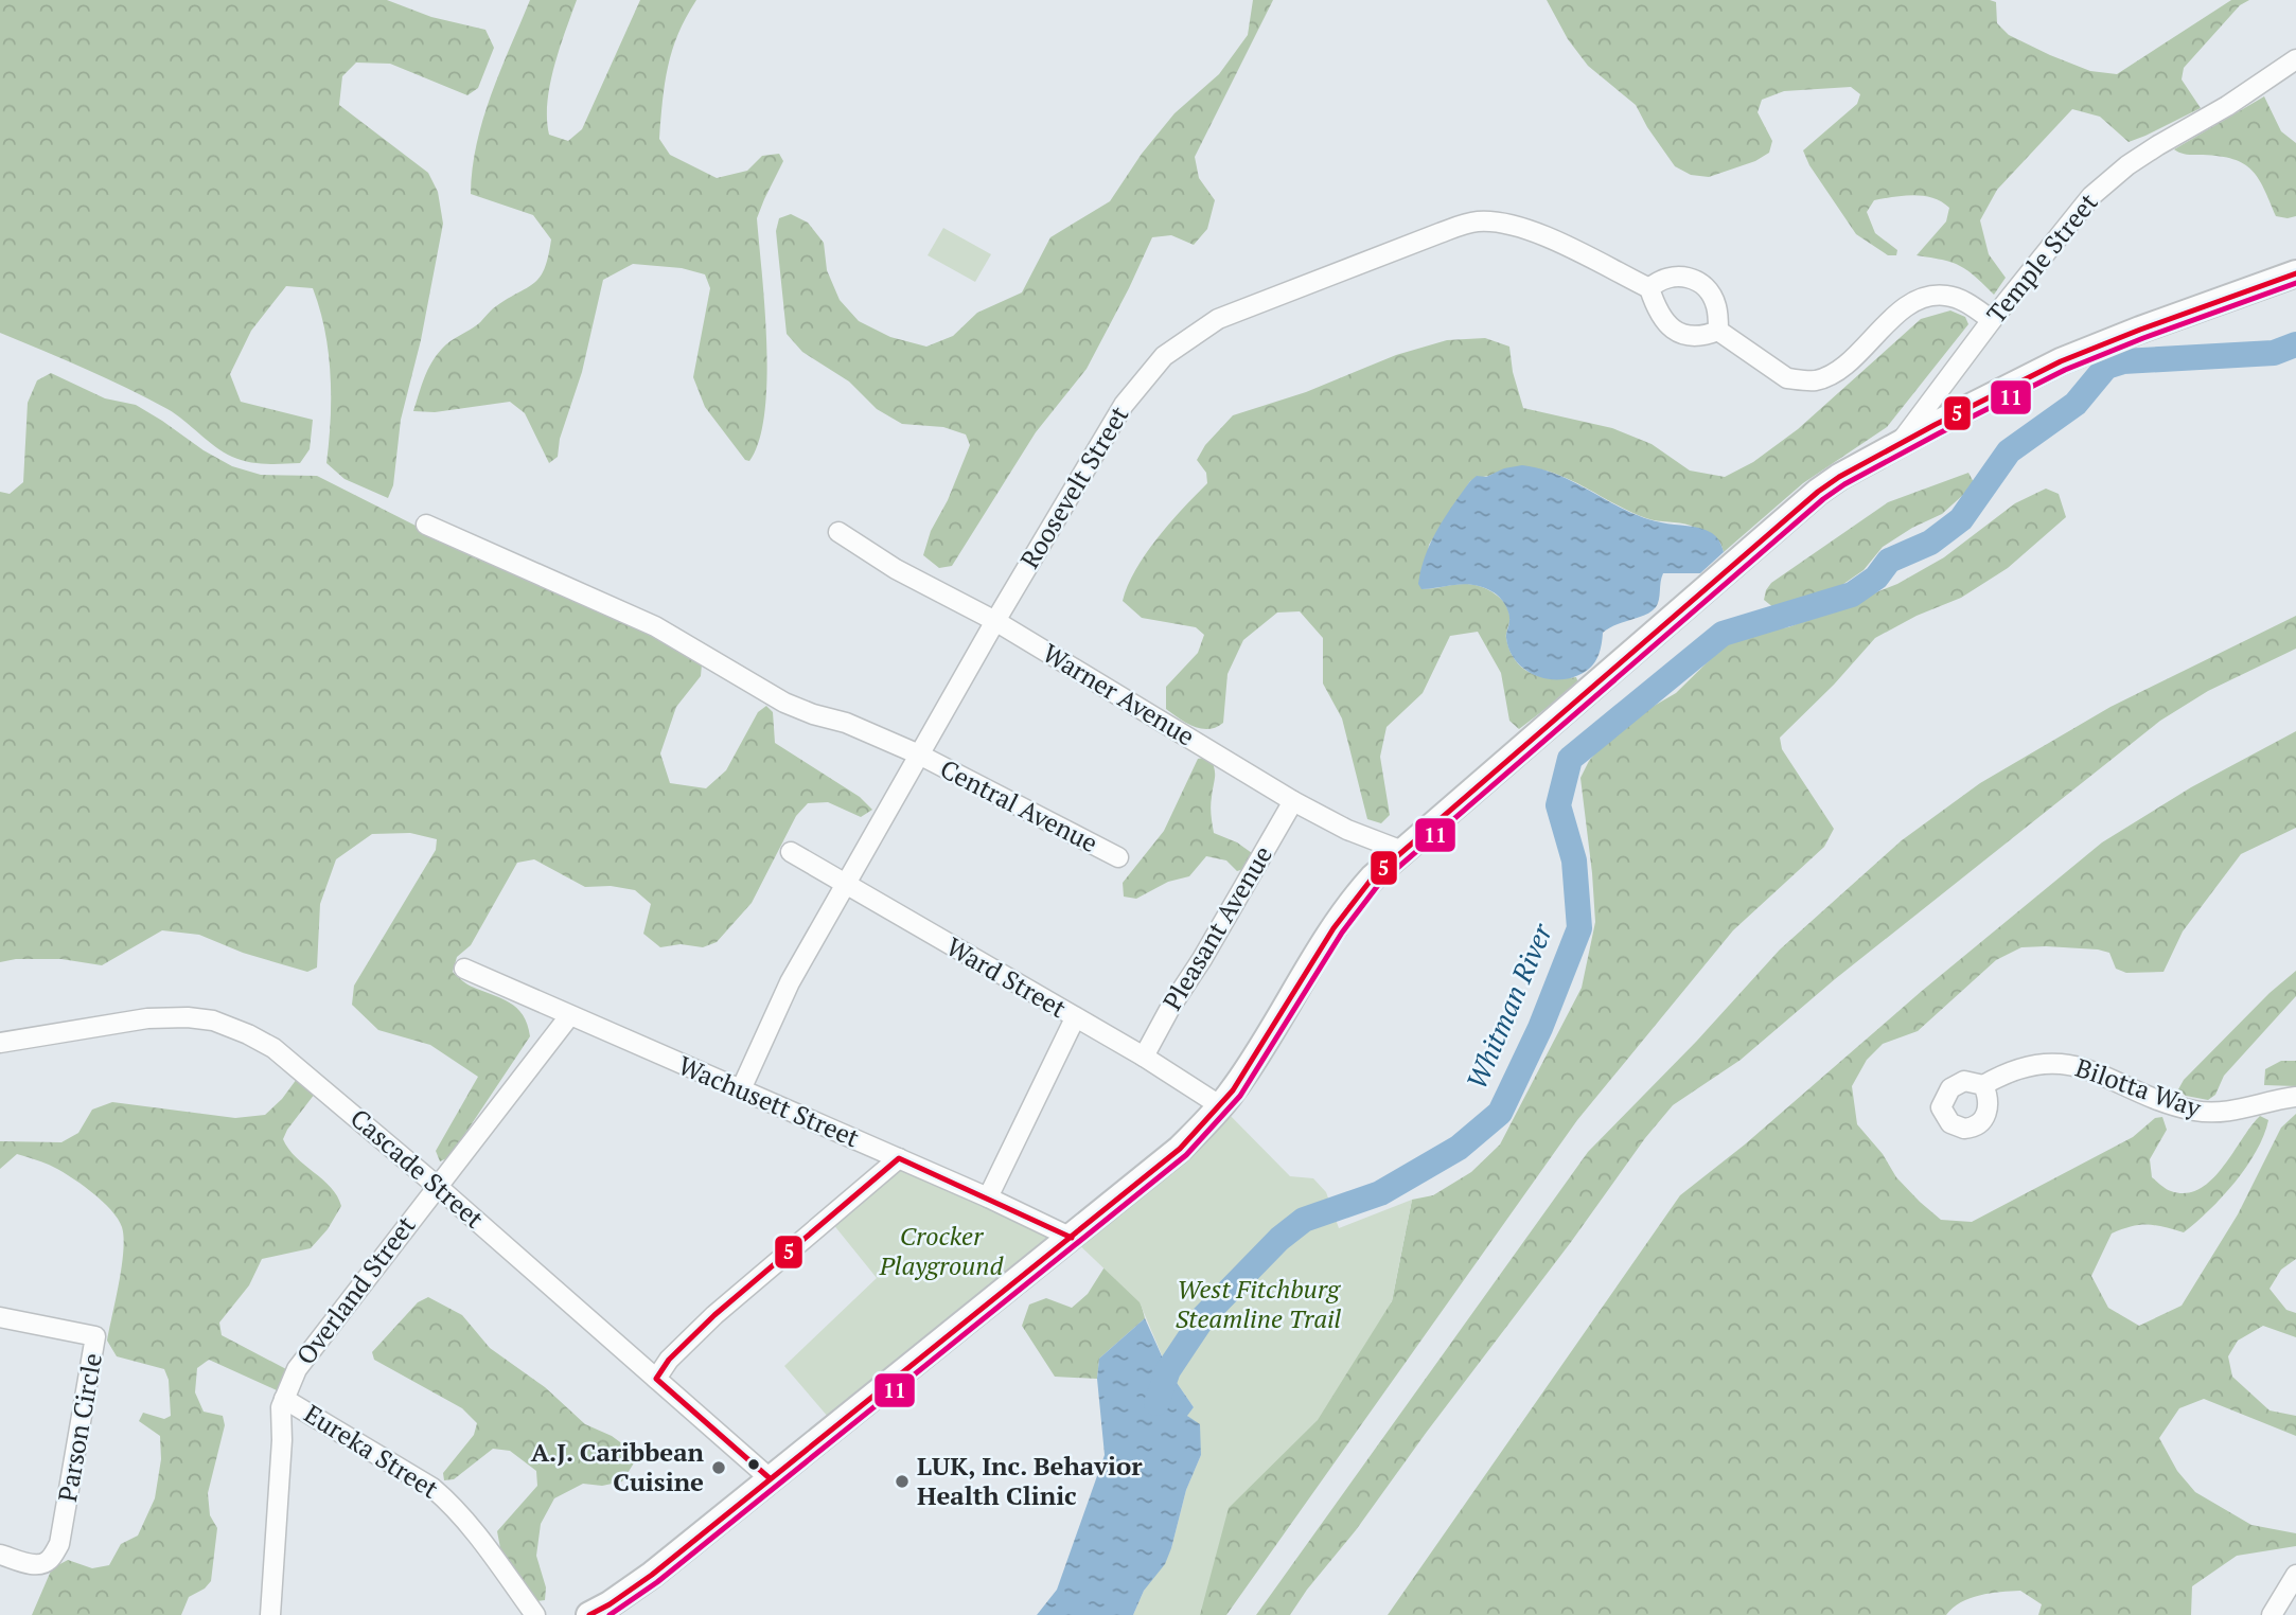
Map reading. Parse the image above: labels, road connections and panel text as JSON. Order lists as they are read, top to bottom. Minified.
{"streets":{"street":["Temple Street","Roosevelt Street","Warner Avenue","Central Avenue","Pleasant Avenue","Ward Street","Bilotta Way","Wachusett Street","Cascade Street","Overland Street","Parson Circle","Eureka Street"]},"crossings":[["Roosevelt Street","Warner Avenue"],["Roosevelt Street","Central Avenue"],["Roosevelt Street","Ward Street"],["Roosevelt Street","Wachusett Street"],["Warner Avenue","Pleasant Avenue"],["Pleasant Avenue","Ward Street"],["Wachusett Street","Overland Street"],["Cascade Street","Overland Street"],["Overland Street","Eureka Street"]],"water":["Whitman River"],"parks":["Crocker Playground","West Fitchburg Steamline Trail"],"places":["A.J. Caribbean Cuisine","LUK, Inc. Behavior Health Clinic"],"lines":["transit line 5","transit line 11"]}
